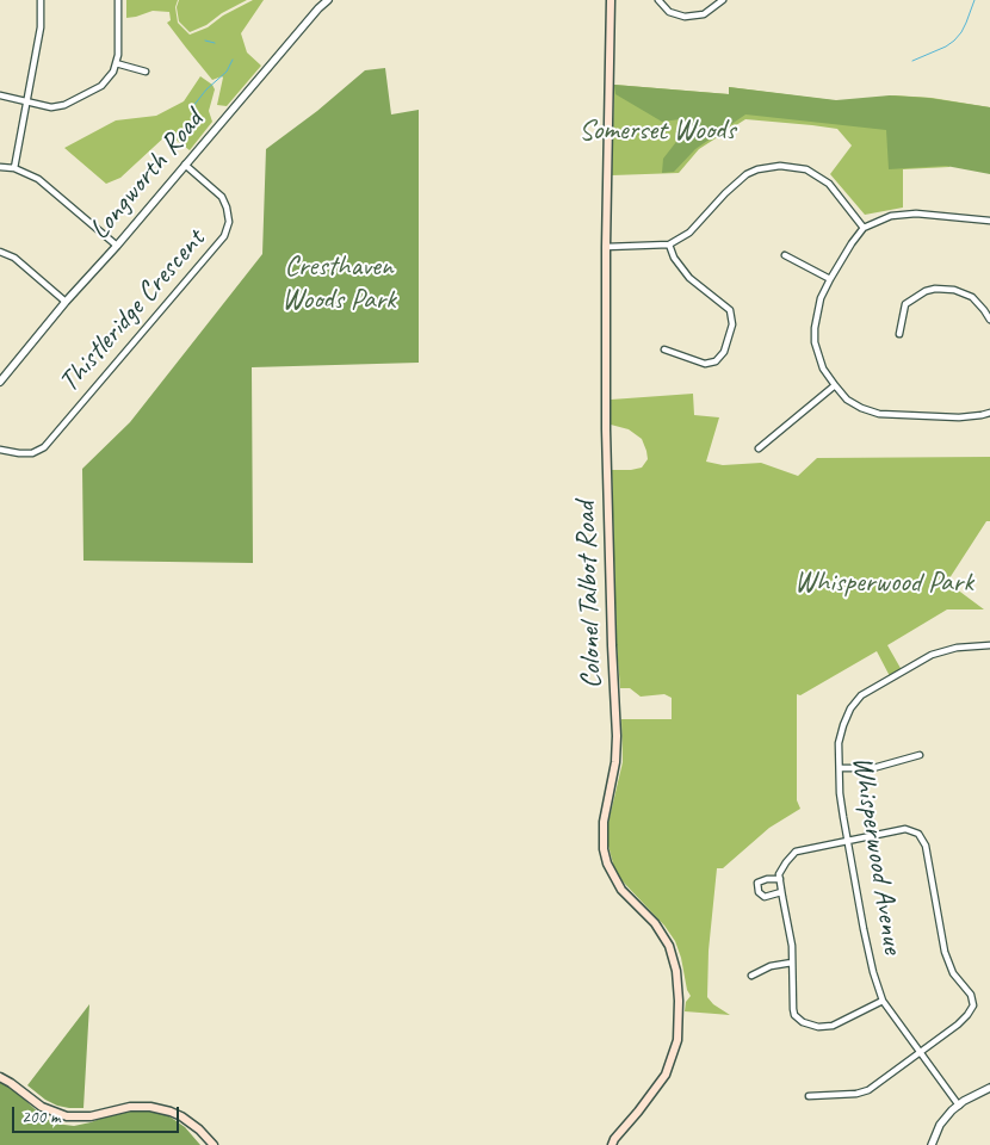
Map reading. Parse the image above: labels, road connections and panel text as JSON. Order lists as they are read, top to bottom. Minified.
{"streets":{"main road":["Colonel Talbot Road"],"street":["Longworth Road","Thistleridge Crescent","Whisperwood Avenue"]},"crossings":[["Longworth Road","Thistleridge Crescent"]],"parks":["Somerset Woods","Cresthaven Woods Park","Whisperwood Park"],"scale_bar":"200 m"}
